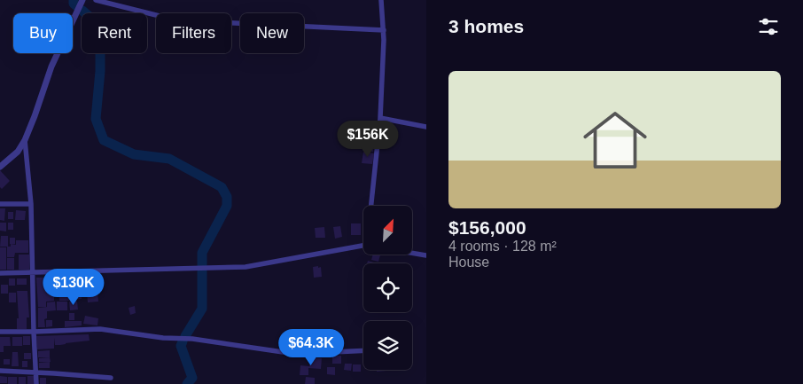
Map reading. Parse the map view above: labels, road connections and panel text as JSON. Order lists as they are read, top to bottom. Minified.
{"north":"top right","page":{"heading":"3 homes","chip":["Buy","Rent","Filters","New"],"list":[{"name":"$156,000","note":"4 rooms · 128 m² · House"}],"price":["$156K","$130K","$64.3K"]}}
